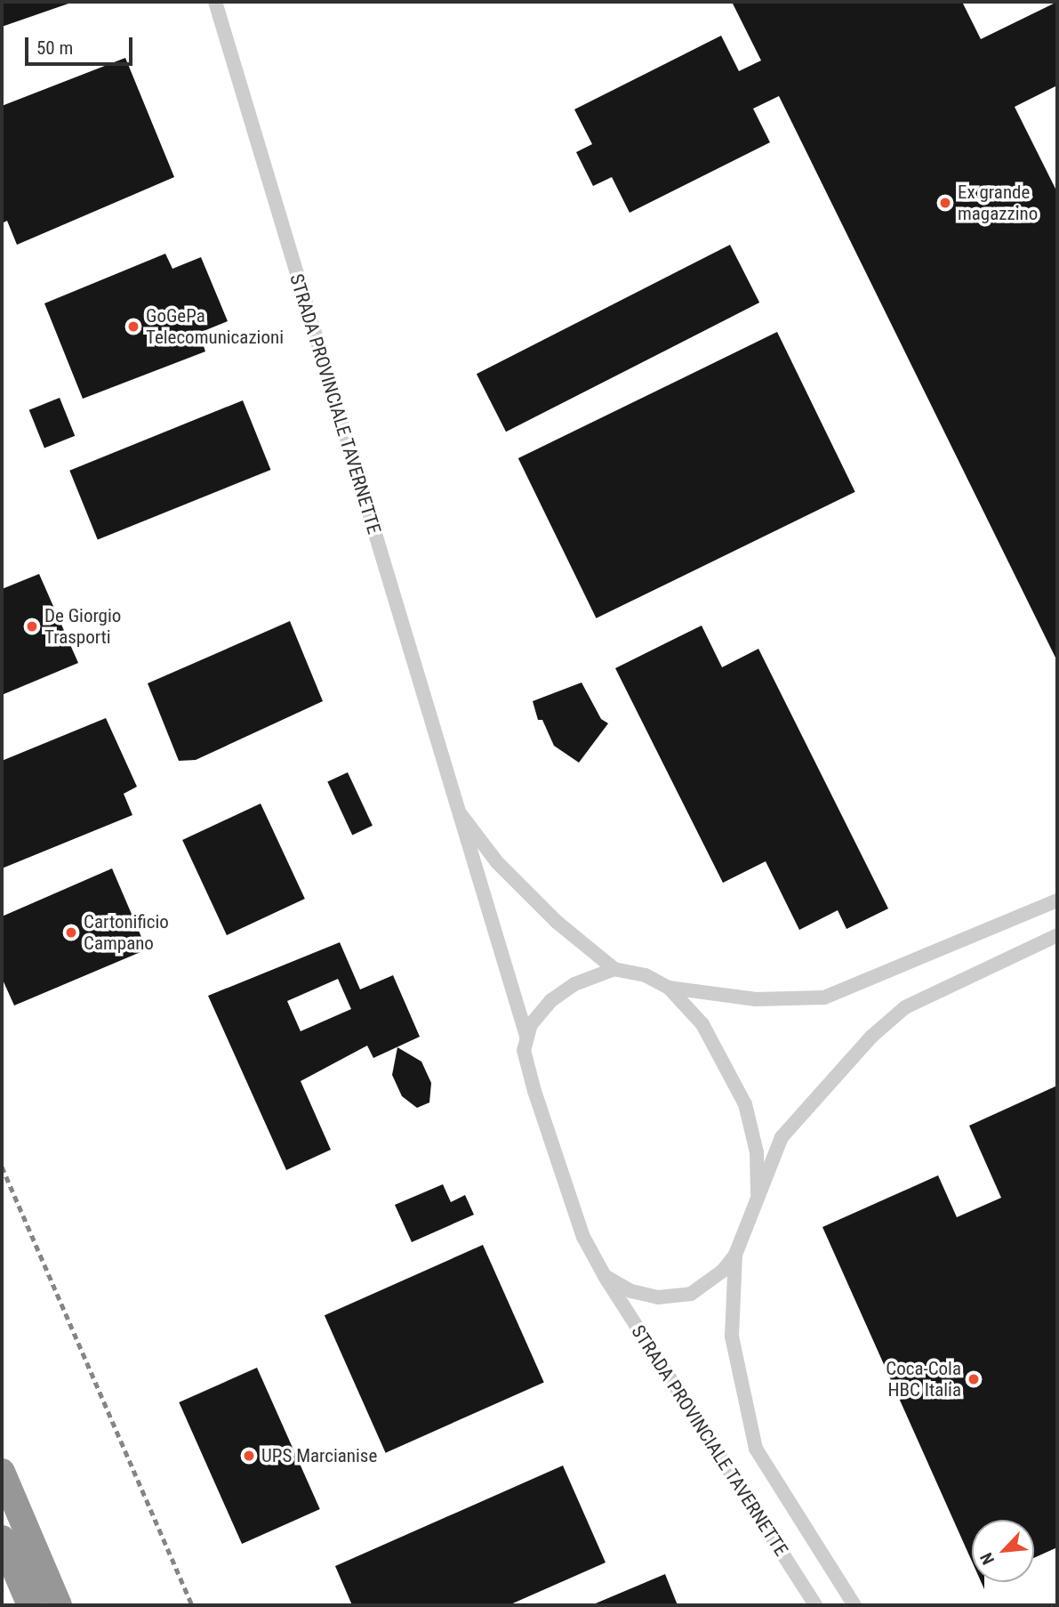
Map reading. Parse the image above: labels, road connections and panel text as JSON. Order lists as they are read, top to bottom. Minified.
{"streets":{"street":["STRADA PROVINCIALE TAVERNETTE"]},"places":["Ex grande magazzino","GoGePa Telecomunicazioni","De Giorgio Trasporti","Cartonificio Campano","Coca-Cola HBC Italia","UPS Marcianise"],"scale_bar":"50 m","north":"bottom left"}
